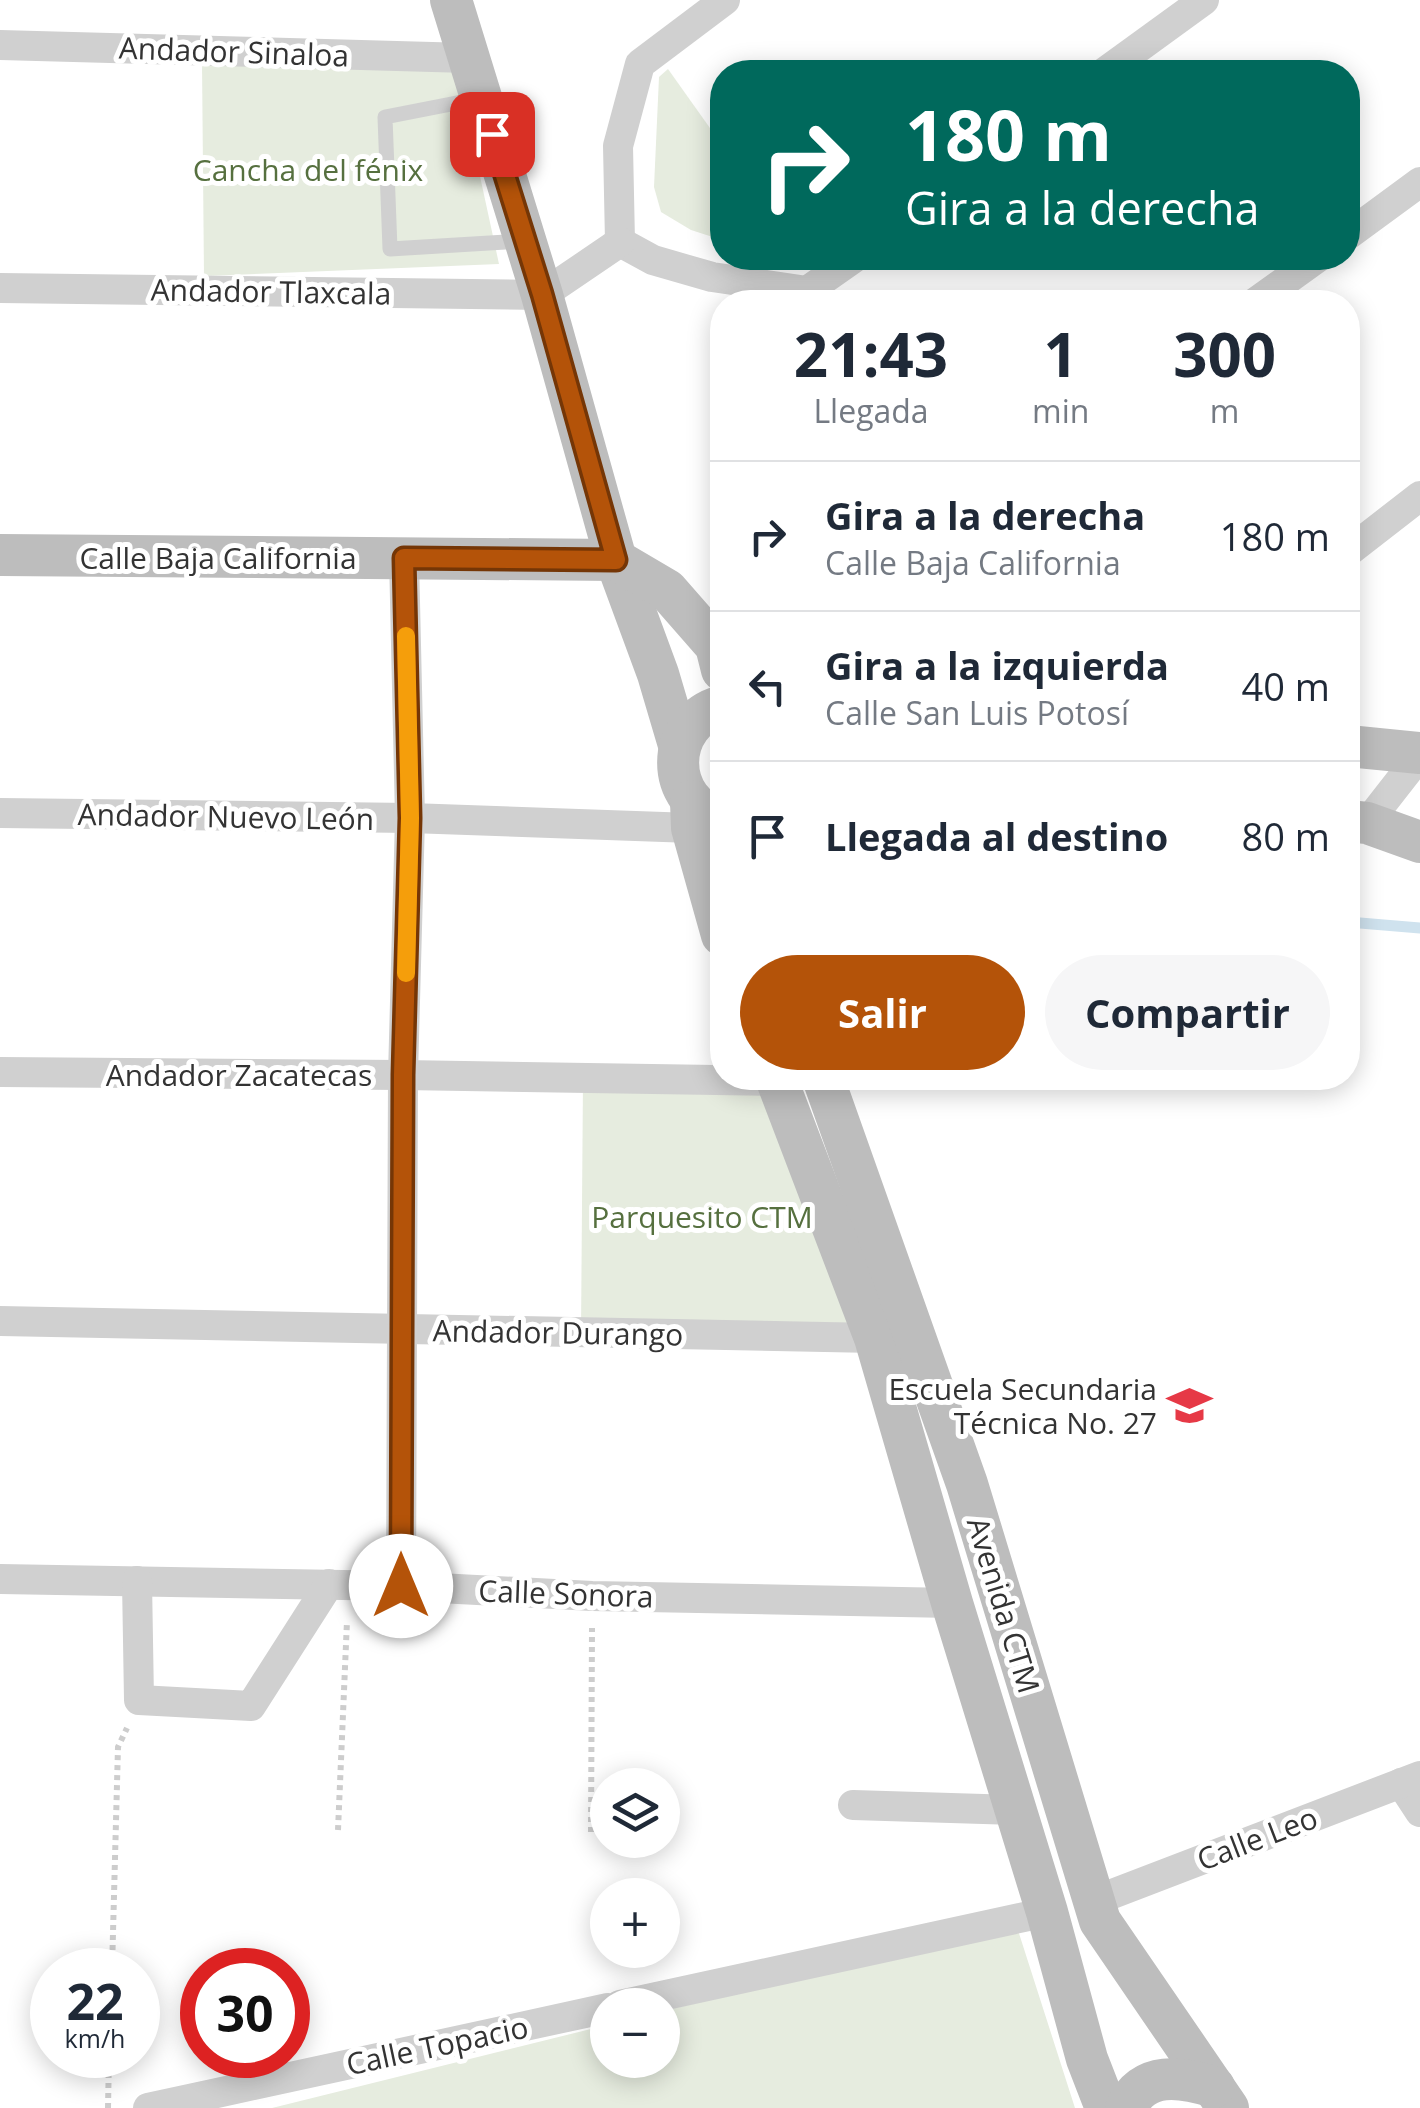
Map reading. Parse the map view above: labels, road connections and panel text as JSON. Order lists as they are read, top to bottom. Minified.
{"streets":{"main road":["Calle Baja California","Avenida CTM"],"street":["Andador Sinaloa","Andador Tlaxcala","Andador Nuevo León","Andador Zacatecas","Andador Durango","Calle Sonora","Calle Leo","Calle Topacio"]},"crossings":[["Andador Durango","Avenida CTM"],["Calle Sonora","Avenida CTM"],["Avenida CTM","Calle Leo"]],"parks":["Cancha del fénix","Parquesito CTM"],"places":{"school or university":["Escuela Secundaria Técnica No. 27"]},"page":{"turn":["180 m","Gira a la derecha"],"eta":["21:43","Llegada","1","min","300","m"],"list":[{"name":"Gira a la derecha","note":"Calle Baja California","value":"180 m"},{"name":"Gira a la izquierda","note":"Calle San Luis Potosí","value":"40 m"},{"name":"Llegada al destino","value":"80 m"}],"buttons":["Salir","Compartir"],"map_buttons":["+","−"],"speed":"22 km/h","limit":"30"}}
